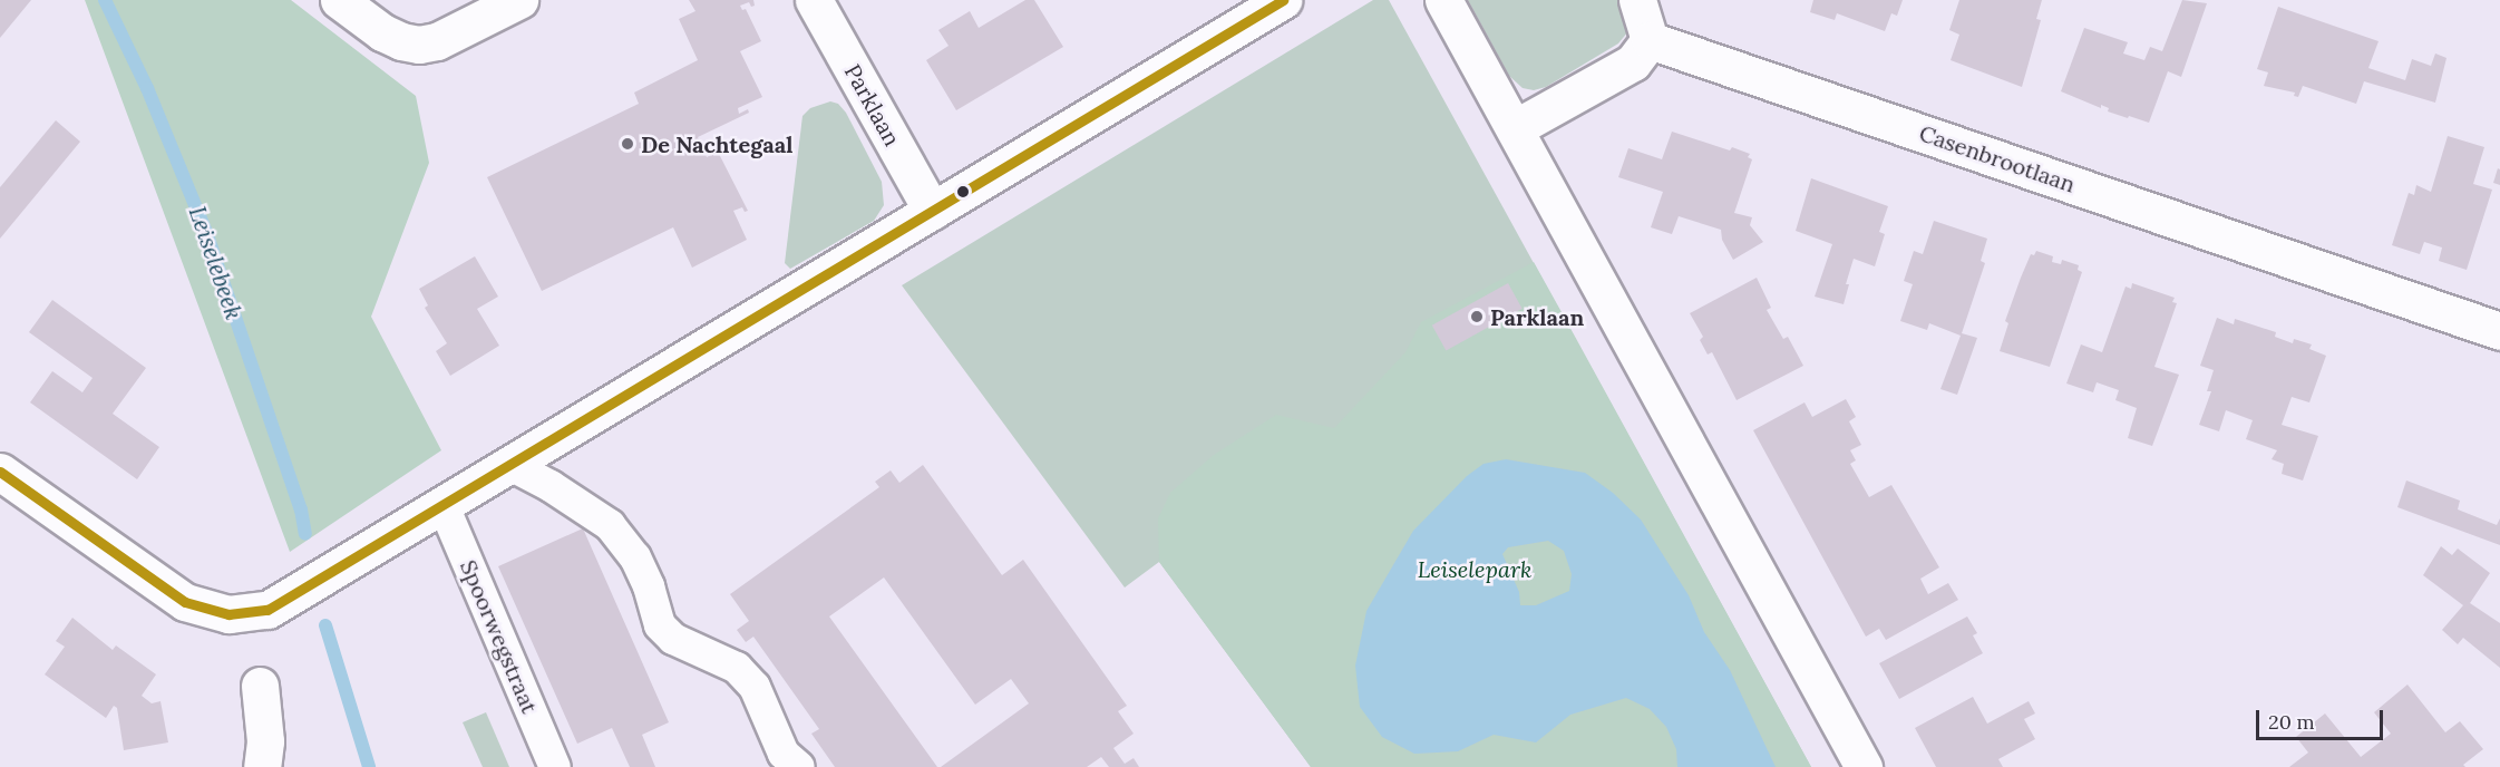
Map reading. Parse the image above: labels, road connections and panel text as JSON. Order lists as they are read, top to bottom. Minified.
{"streets":{"street":["Parklaan","Casenbrootlaan","Spoorwegstraat"]},"water":["Leiselebeek"],"parks":["Leiselepark"],"places":["De Nachtegaal","Parklaan"],"scale_bar":"20 m"}
